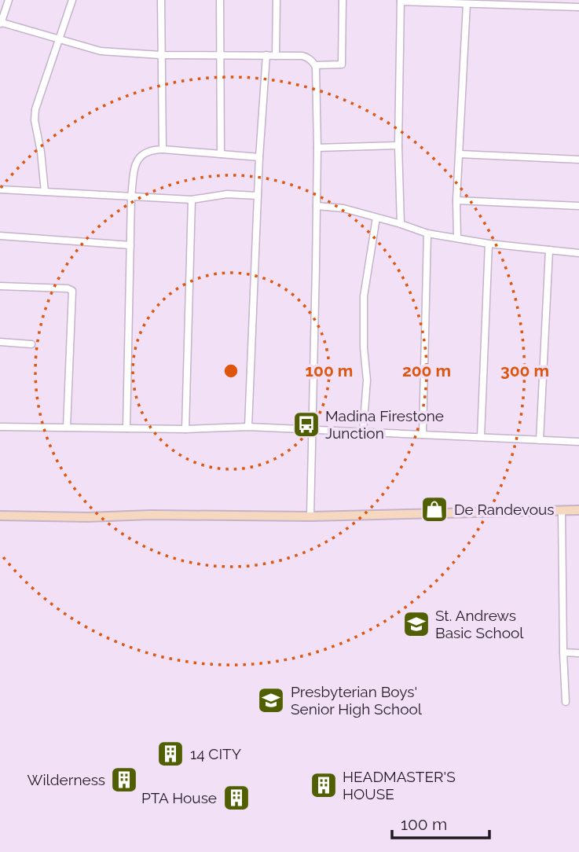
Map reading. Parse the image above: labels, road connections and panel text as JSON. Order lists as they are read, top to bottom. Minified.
{"places":{"bus stop":["Madina Firestone Junction"],"shop":["De Randevous"],"school or university":["St. Andrews Basic School","Presbyterian Boys' Senior High School"],"building":["14 CITY","Wilderness","HEADMASTER'S HOUSE","PTA House"]},"scale_bar":"100 m","rings":["100 m","200 m","300 m"]}
